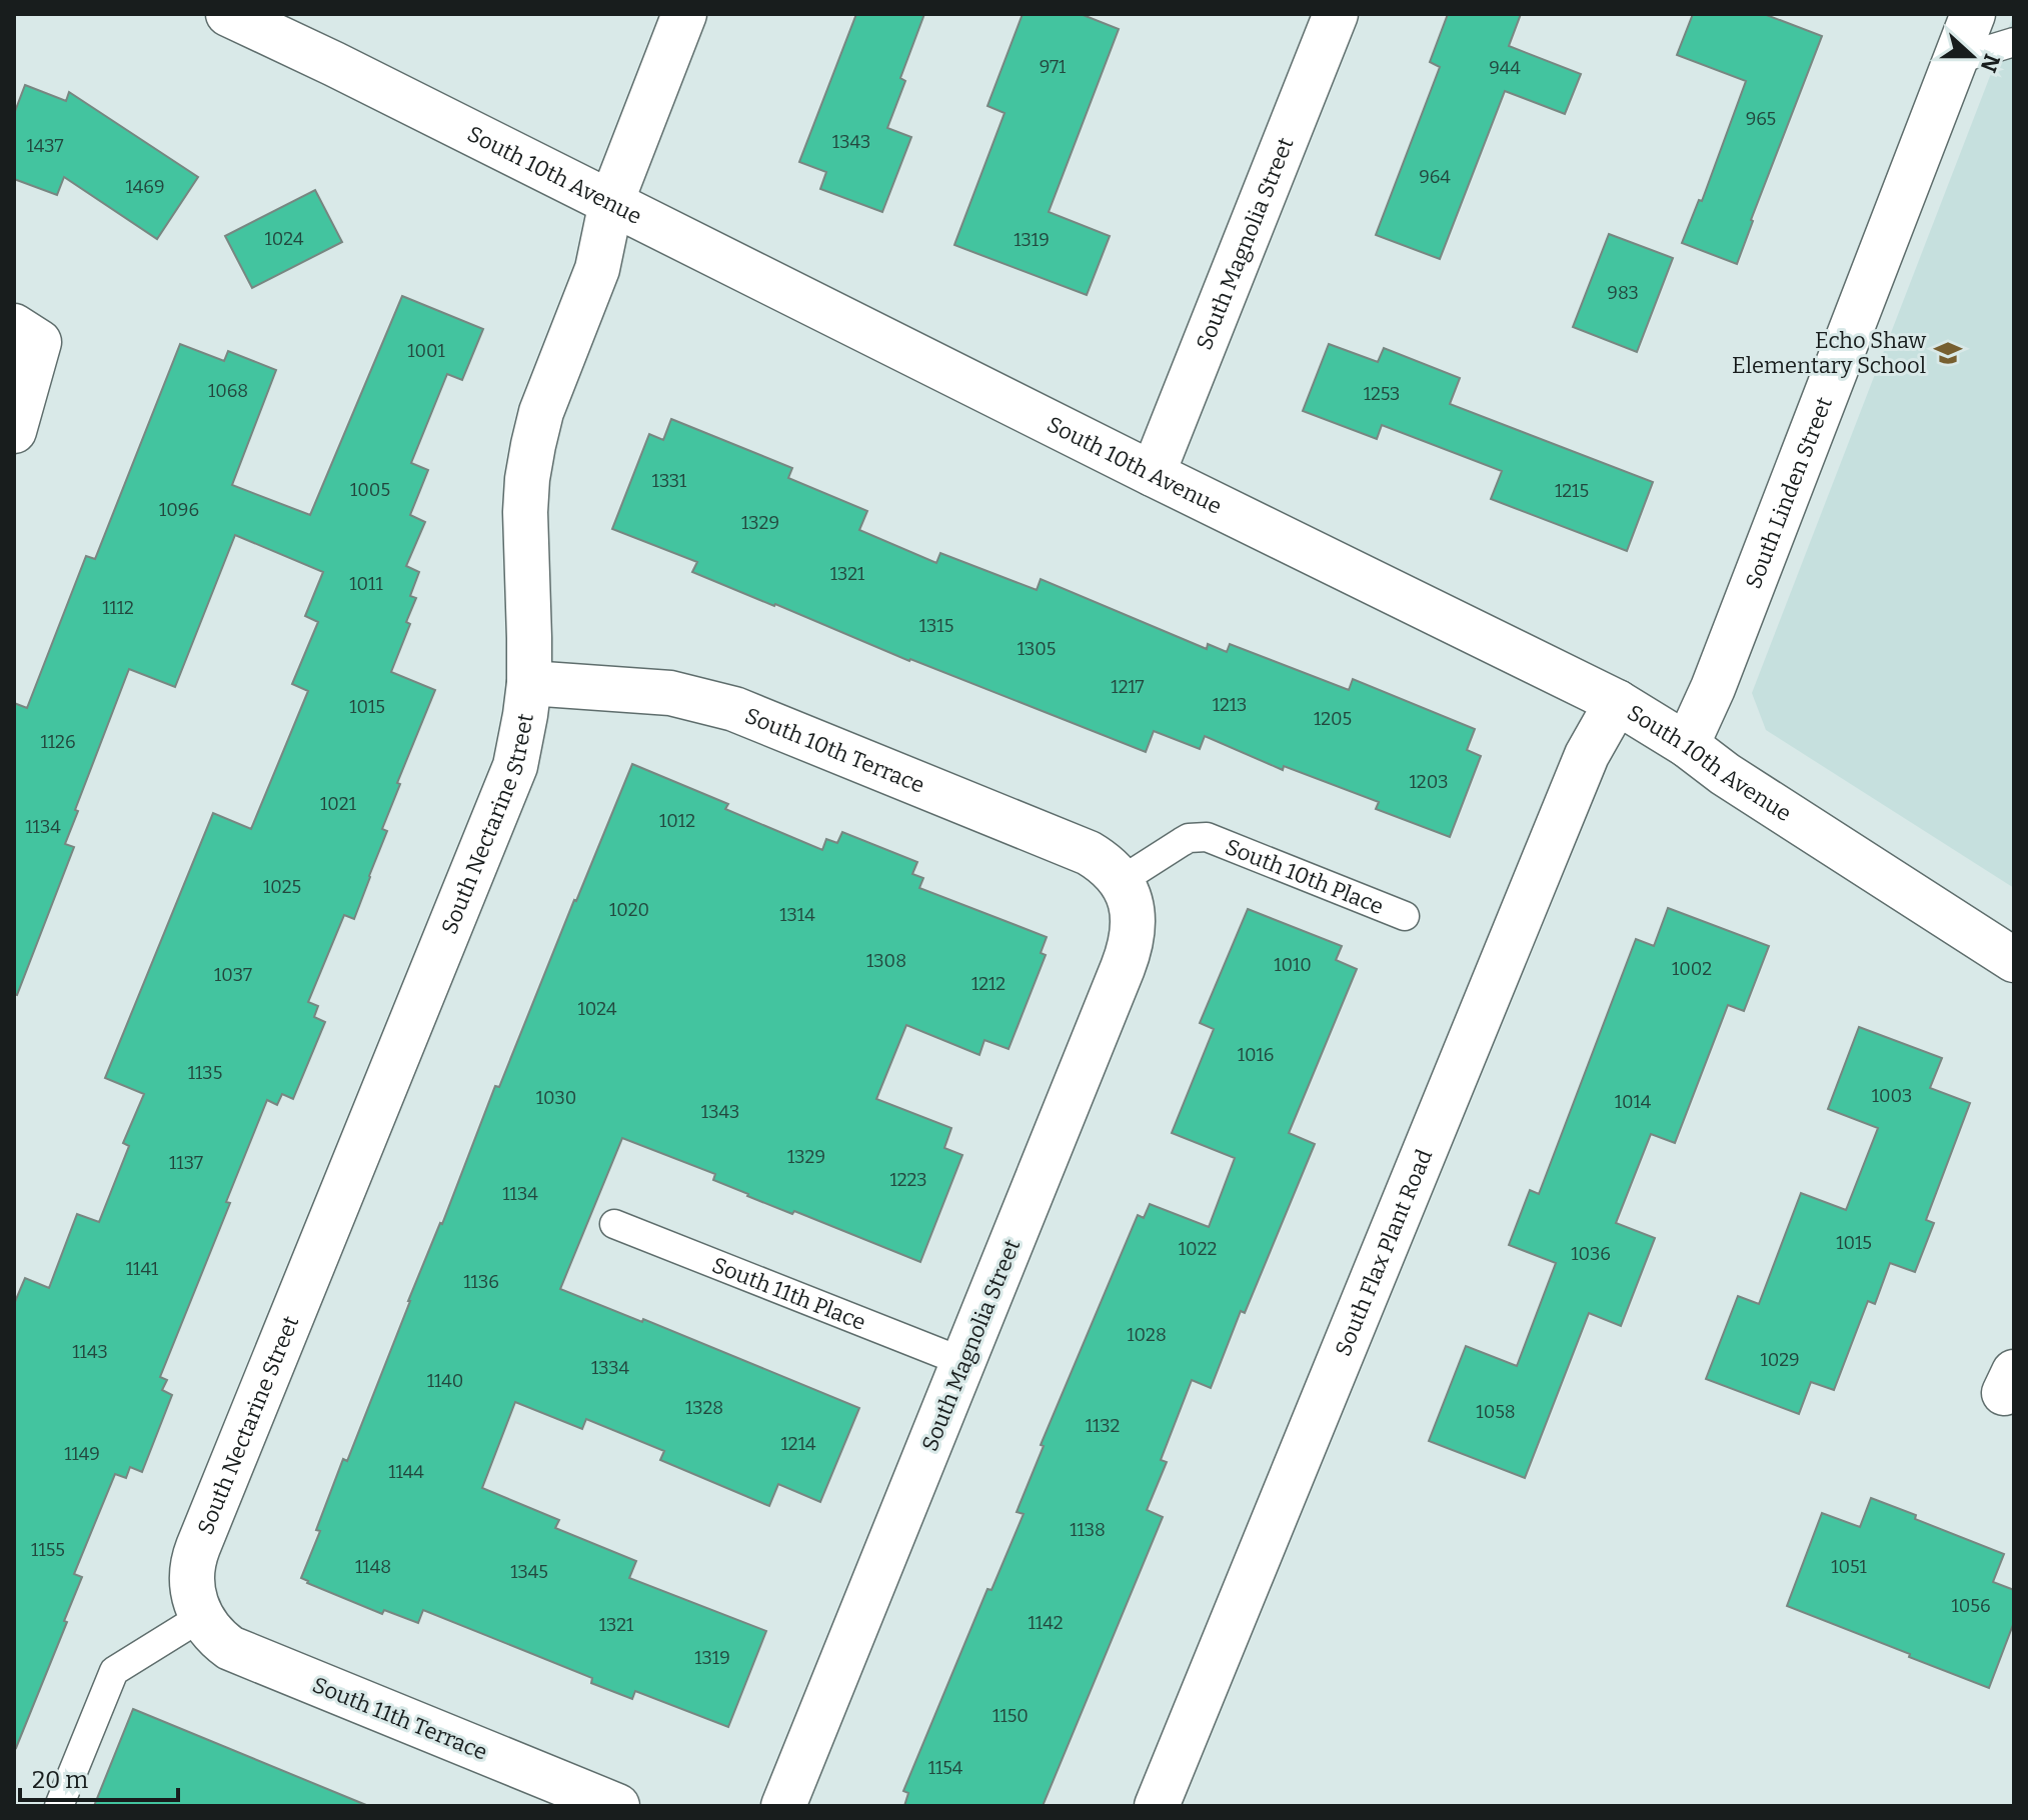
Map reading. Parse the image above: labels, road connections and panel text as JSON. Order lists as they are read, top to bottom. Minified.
{"streets":{"street":["South 10th Avenue","South Magnolia Street","South Linden Street","South 10th Terrace","South Nectarine Street","South Flax Plant Road","South 11th Terrace"],"lane":["South 10th Place","South 11th Place"]},"crossings":[["South 10th Avenue","South Magnolia Street"],["South 10th Avenue","South Linden Street"],["South 10th Avenue","South Nectarine Street"],["South 10th Avenue","South Flax Plant Road"],["South Magnolia Street","South 10th Terrace"],["South Magnolia Street","South 10th Place"],["South Magnolia Street","South 11th Place"],["South 10th Terrace","South Nectarine Street"],["South 10th Terrace","South 10th Place"],["South Nectarine Street","South 11th Terrace"]],"places":{"school or university":["Echo Shaw Elementary School"]},"house_numbers":["971","944","965","1343","1437","964","1469","1024","1319","983","1001","1068","1253","1331","1005","1215","1096","1329","1321","1011","1112","1315","1305","1217","1213","1015","1205","1126","1203","1021","1012","1134","1025","1020","1314","1308","1010","1002","1037","1212","1024","1016","1135","1003","1030","1014","1343","1329","1137","1223","1134","1015","1022","1036","1141","1136","1028","1143","1029","1334","1140","1328","1058","1132","1214","1149","1144","1138","1155","1148","1051","1345","1056","1142","1321","1319","1150","1154"],"scale_bar":"20 m","north":"right"}
